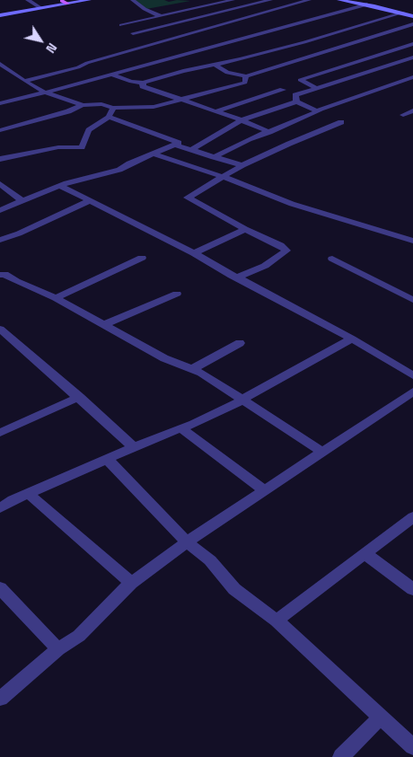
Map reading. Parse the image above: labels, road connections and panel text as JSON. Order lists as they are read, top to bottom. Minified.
{"north":"bottom right"}
